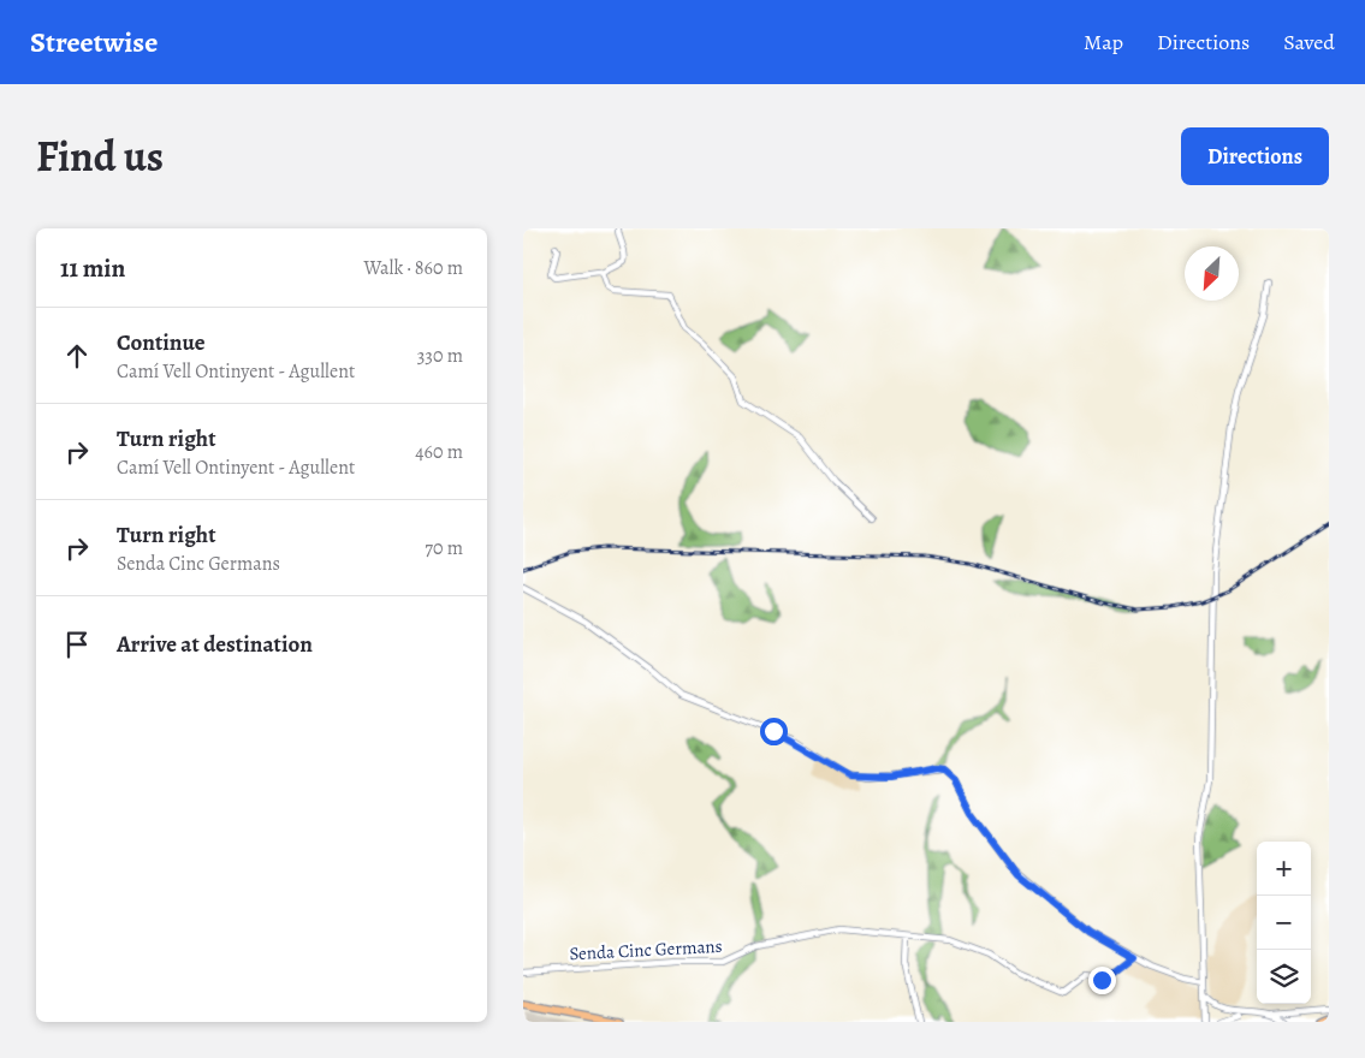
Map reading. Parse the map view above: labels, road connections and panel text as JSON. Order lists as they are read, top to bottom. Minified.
{"streets":{"street":["Senda Cinc Germans"]},"north":"bottom left","page":{"header":"Streetwise","nav":["Map","Directions","Saved"],"title":"Find us","buttons":"Directions","heading":["11 min","Walk · 860 m"],"list":[["Continue","Camí Vell Ontinyent - Agullent","330 m"],["Turn right","Camí Vell Ontinyent - Agullent","460 m"],["Turn right","Senda Cinc Germans","70 m"],"Arrive at destination"],"map_buttons":["+","−"]}}
